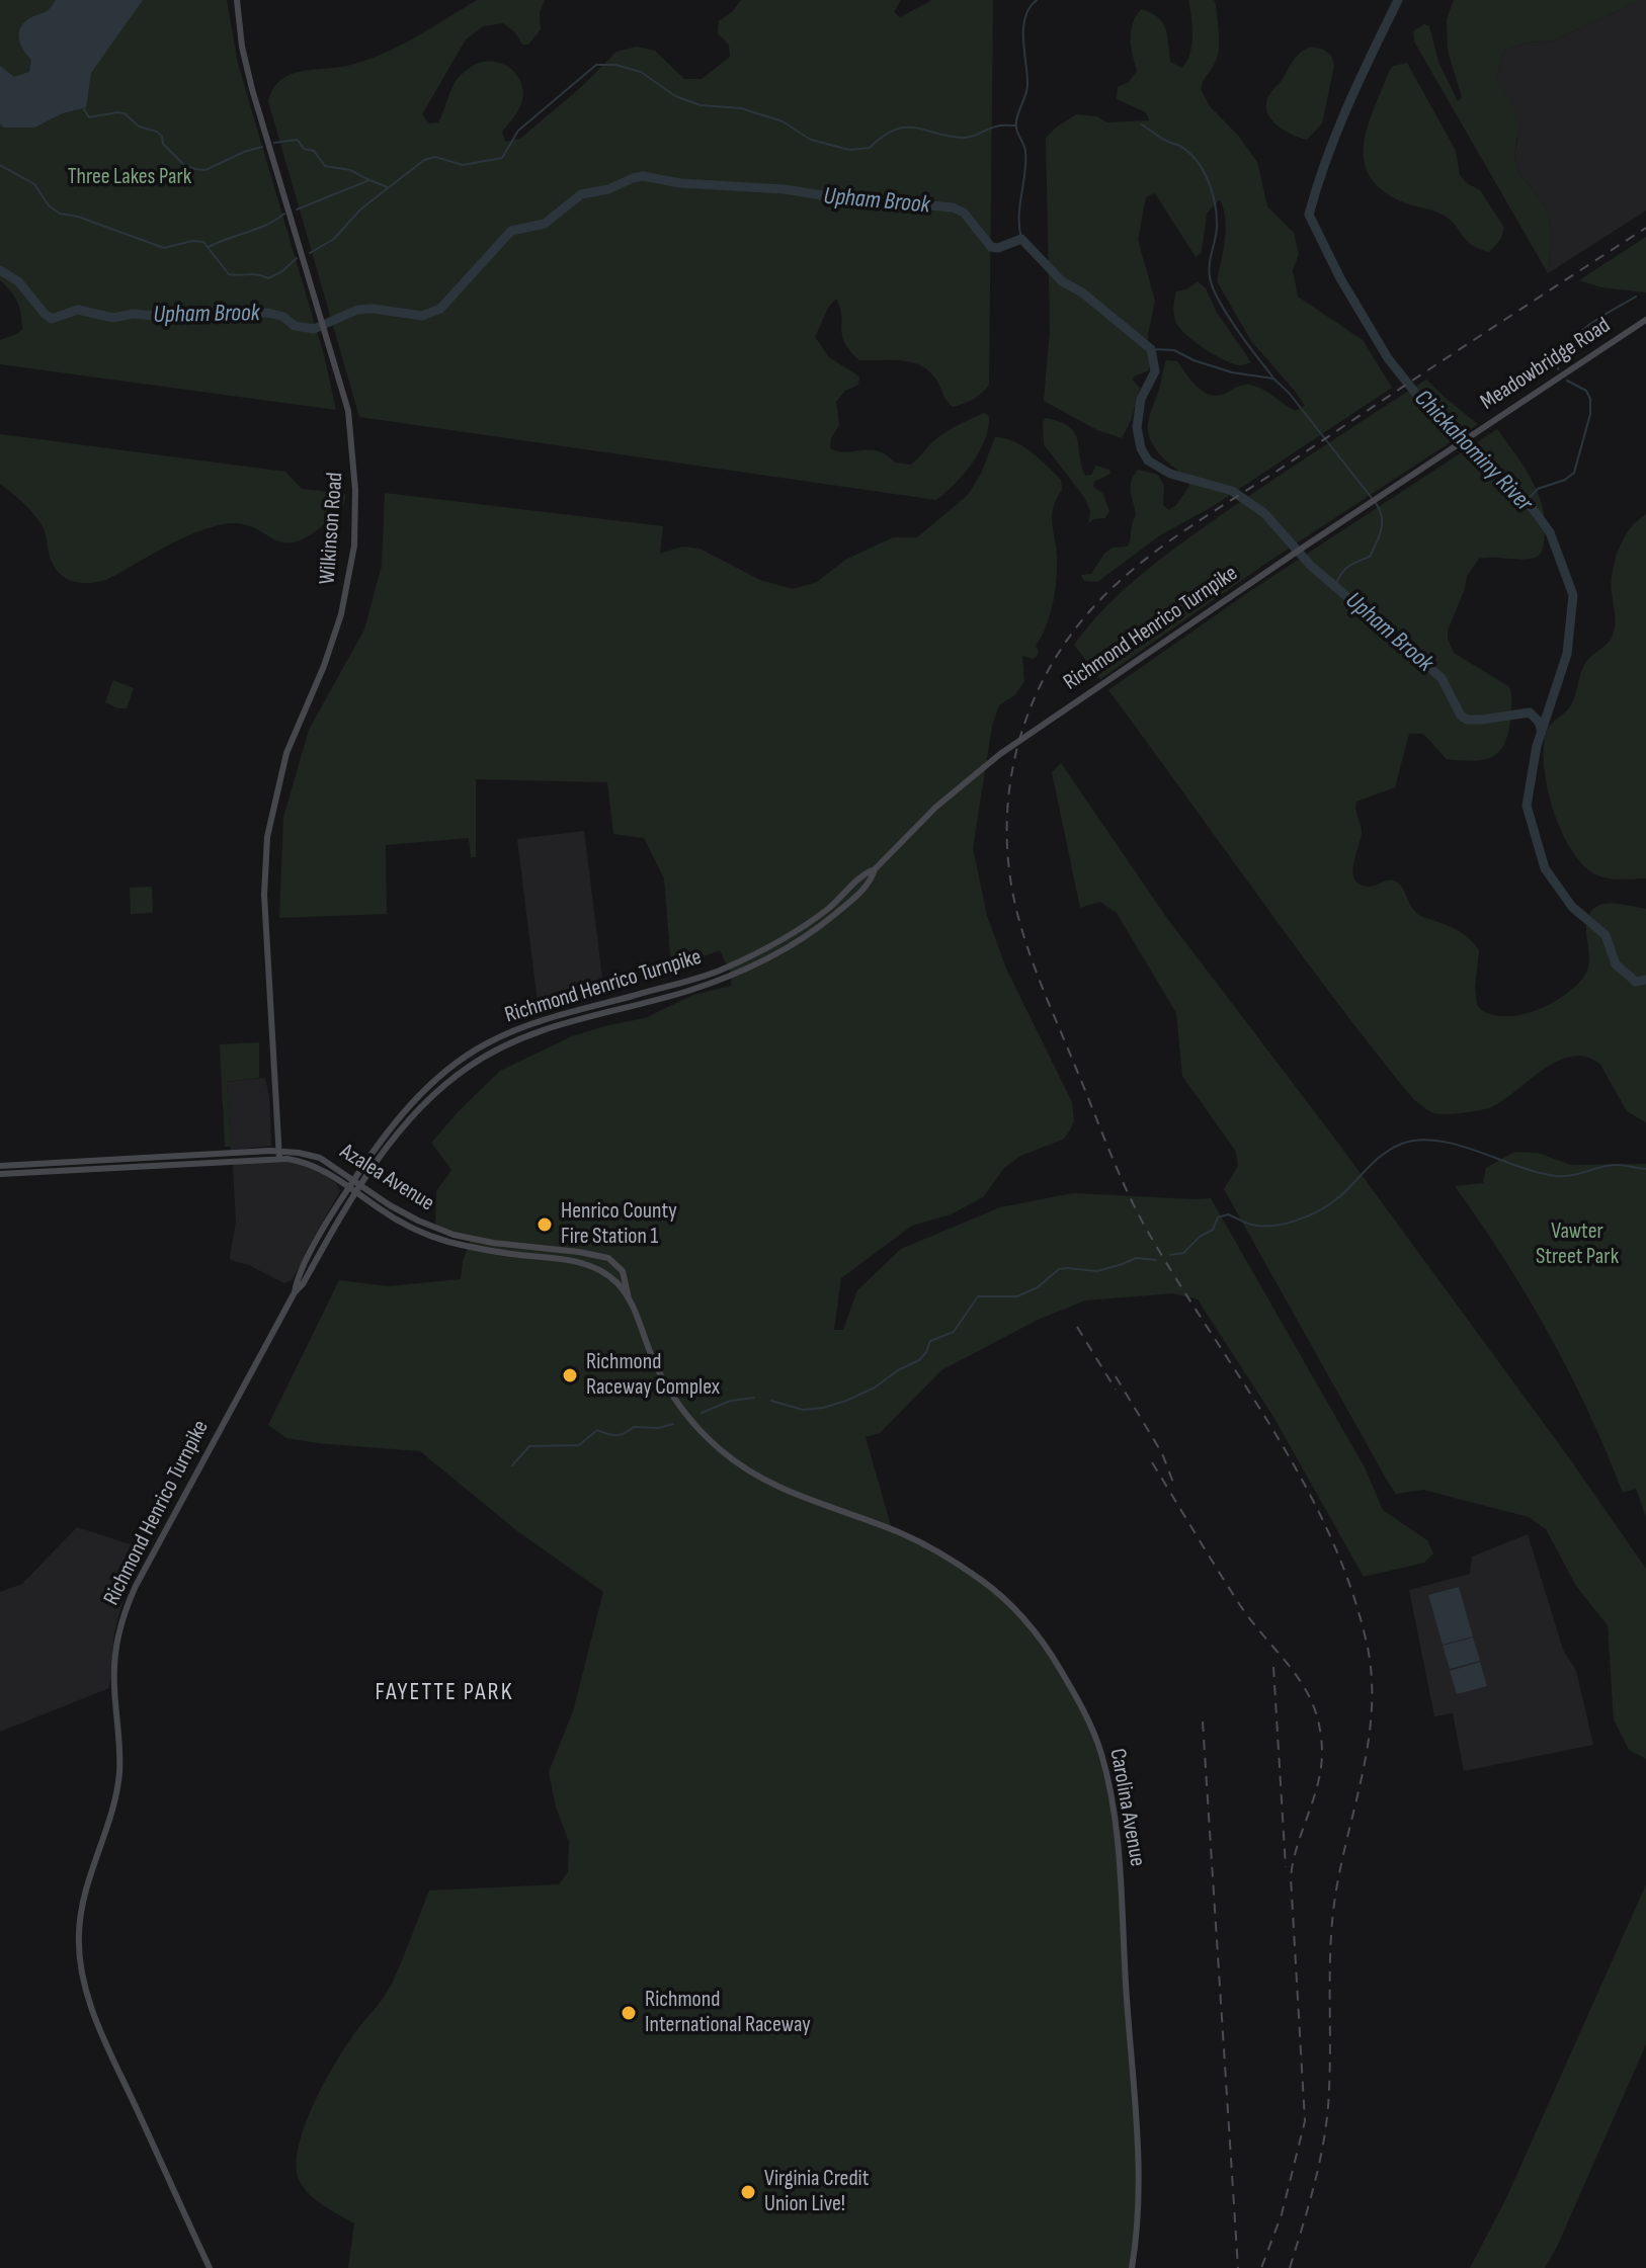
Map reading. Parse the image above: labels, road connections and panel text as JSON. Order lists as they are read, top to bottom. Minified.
{"streets":{"main road":["Meadowbridge Road","Wilkinson Road","Richmond Henrico Turnpike","Azalea Avenue","Carolina Avenue"]},"crossings":[["Meadowbridge Road","Richmond Henrico Turnpike"],["Wilkinson Road","Azalea Avenue"],["Richmond Henrico Turnpike","Azalea Avenue"],["Azalea Avenue","Carolina Avenue"]],"districts":["FAYETTE PARK"],"water":["Upham Brook","Chickahominy River"],"parks":["Three Lakes Park","Vawter Street Park"],"places":["Henrico County Fire Station 1","Richmond Raceway Complex","Richmond International Raceway","Virginia Credit Union Live!"]}
